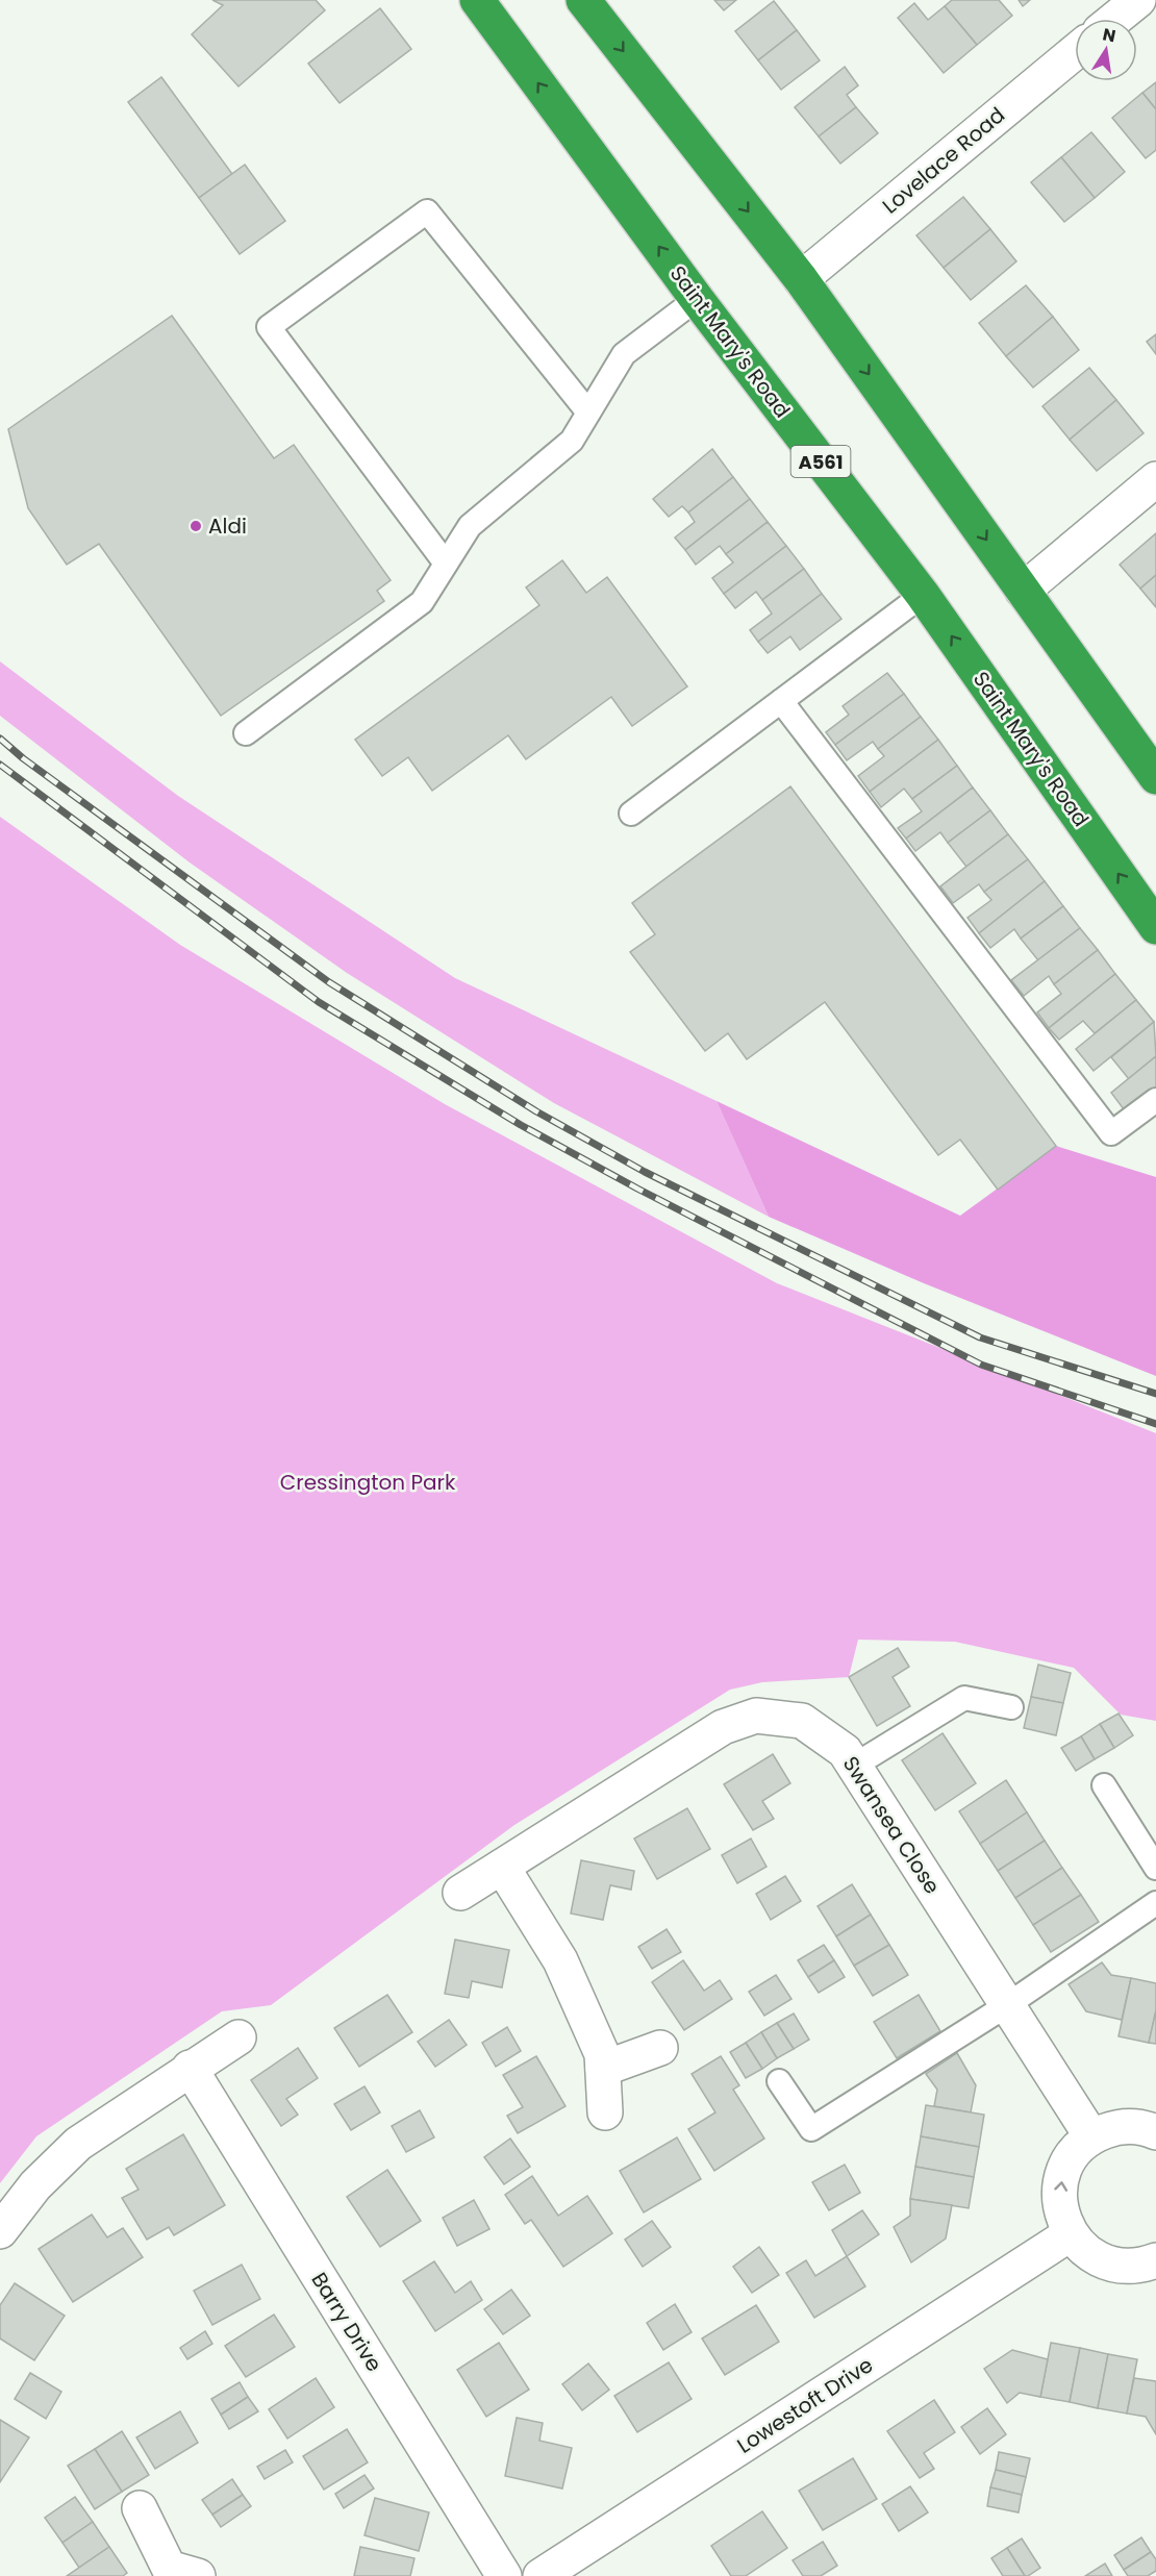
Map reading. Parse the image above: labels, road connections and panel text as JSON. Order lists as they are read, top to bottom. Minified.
{"streets":{"highway":["Saint Mary's Road","A561"],"street":["Lovelace Road","Swansea Close","Barry Drive","Lowestoft Drive"]},"parks":["Cressington Park"],"places":["Aldi"],"north":"top"}
